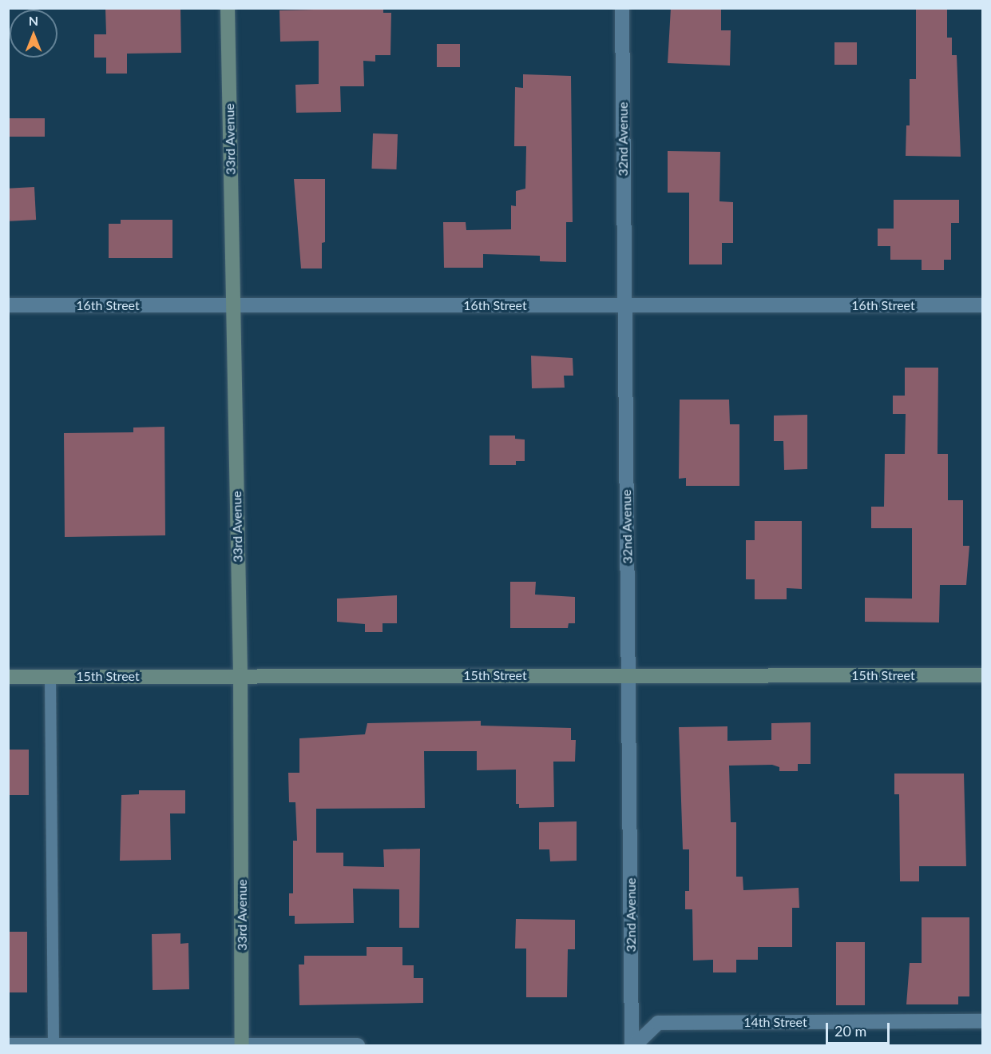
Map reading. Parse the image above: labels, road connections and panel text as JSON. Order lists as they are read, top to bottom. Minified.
{"streets":{"street":["33rd Avenue","32nd Avenue","16th Street","15th Street","14th Street"]},"crossings":[["33rd Avenue","16th Street"],["33rd Avenue","15th Street"],["32nd Avenue","16th Street"],["32nd Avenue","15th Street"],["32nd Avenue","14th Street"]],"scale_bar":"20 m","north":"top"}
